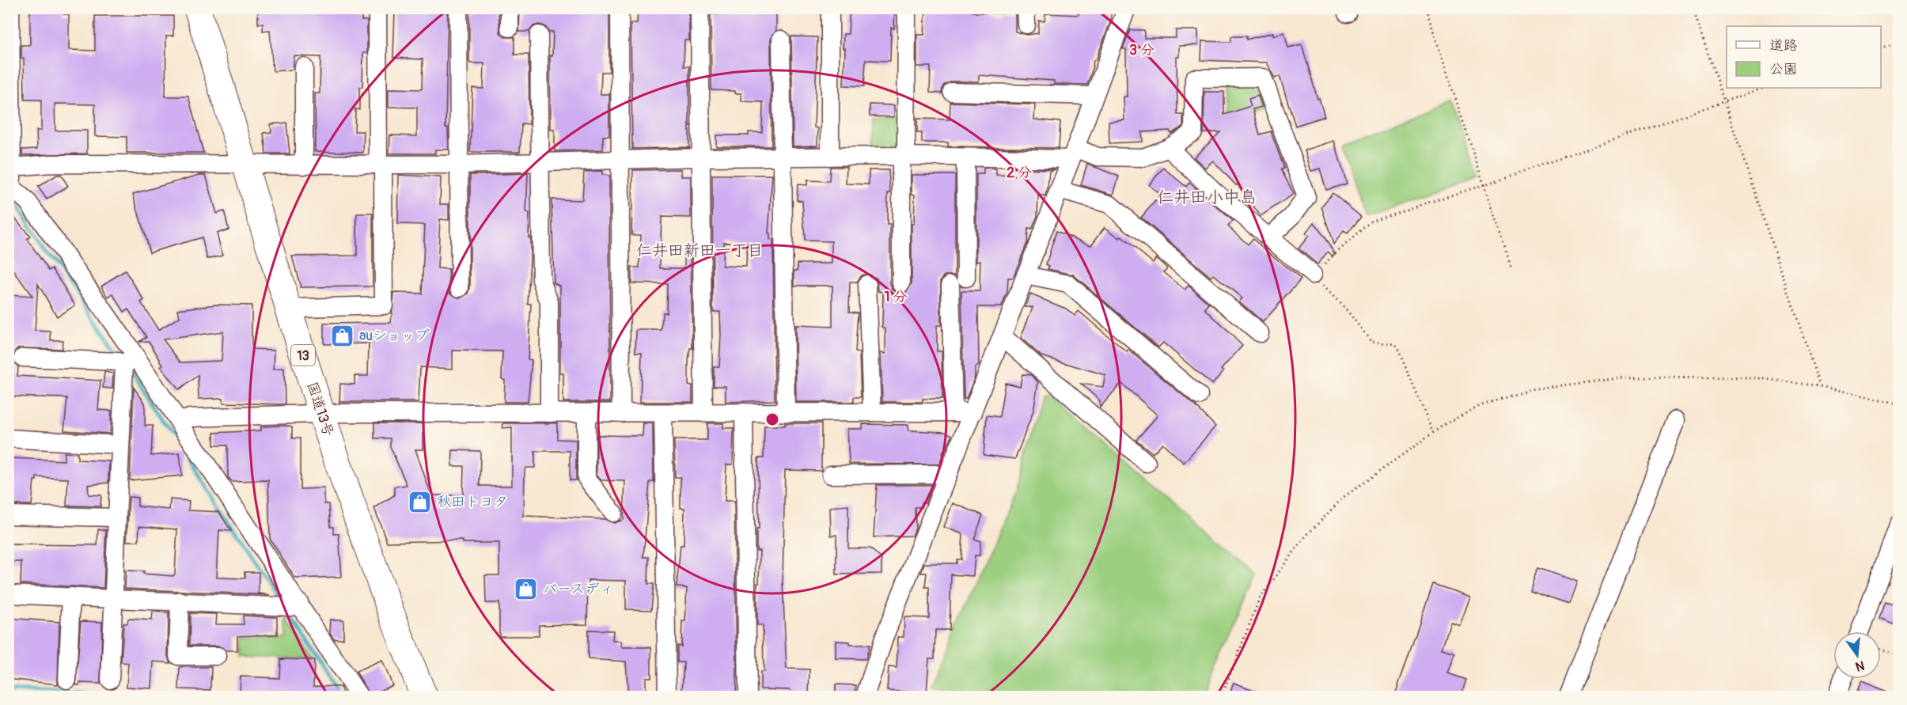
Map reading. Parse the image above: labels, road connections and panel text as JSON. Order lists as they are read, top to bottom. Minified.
{"streets":{"highway":["13","国道13号"]},"districts":["仁井田小中島","仁井田新田一丁目"],"places":{"shop":["auショップ","秋田トヨタ","バースディ"]},"legend":["道路","公園"],"north":"bottom","rings":["3 分","2 分","1 分"]}
